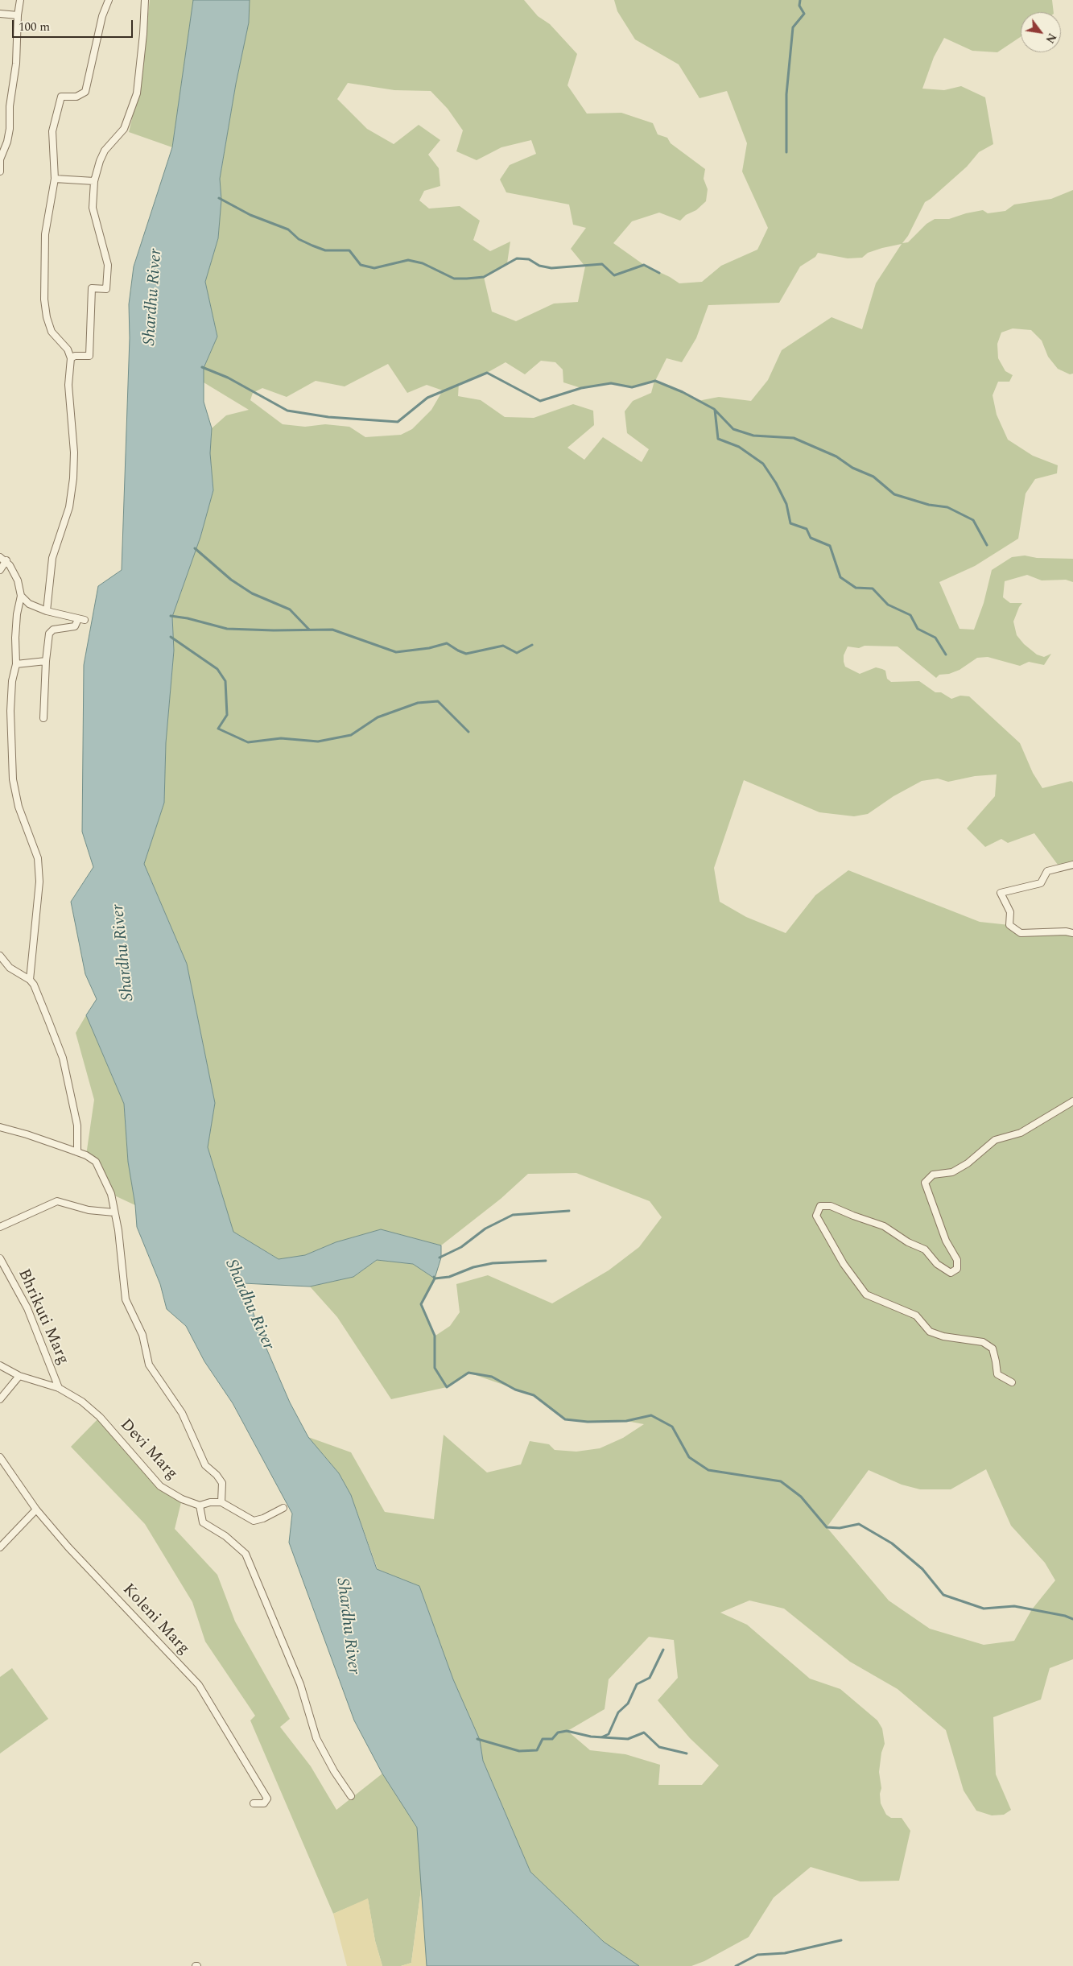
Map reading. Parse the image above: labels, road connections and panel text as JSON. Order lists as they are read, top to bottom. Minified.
{"streets":{"street":["Bhrikuti Marg","Devi Marg","Koleni Marg"]},"crossings":[["Bhrikuti Marg","Devi Marg"]],"water":["Shardhu River"],"scale_bar":"100 m","north":"bottom right"}
